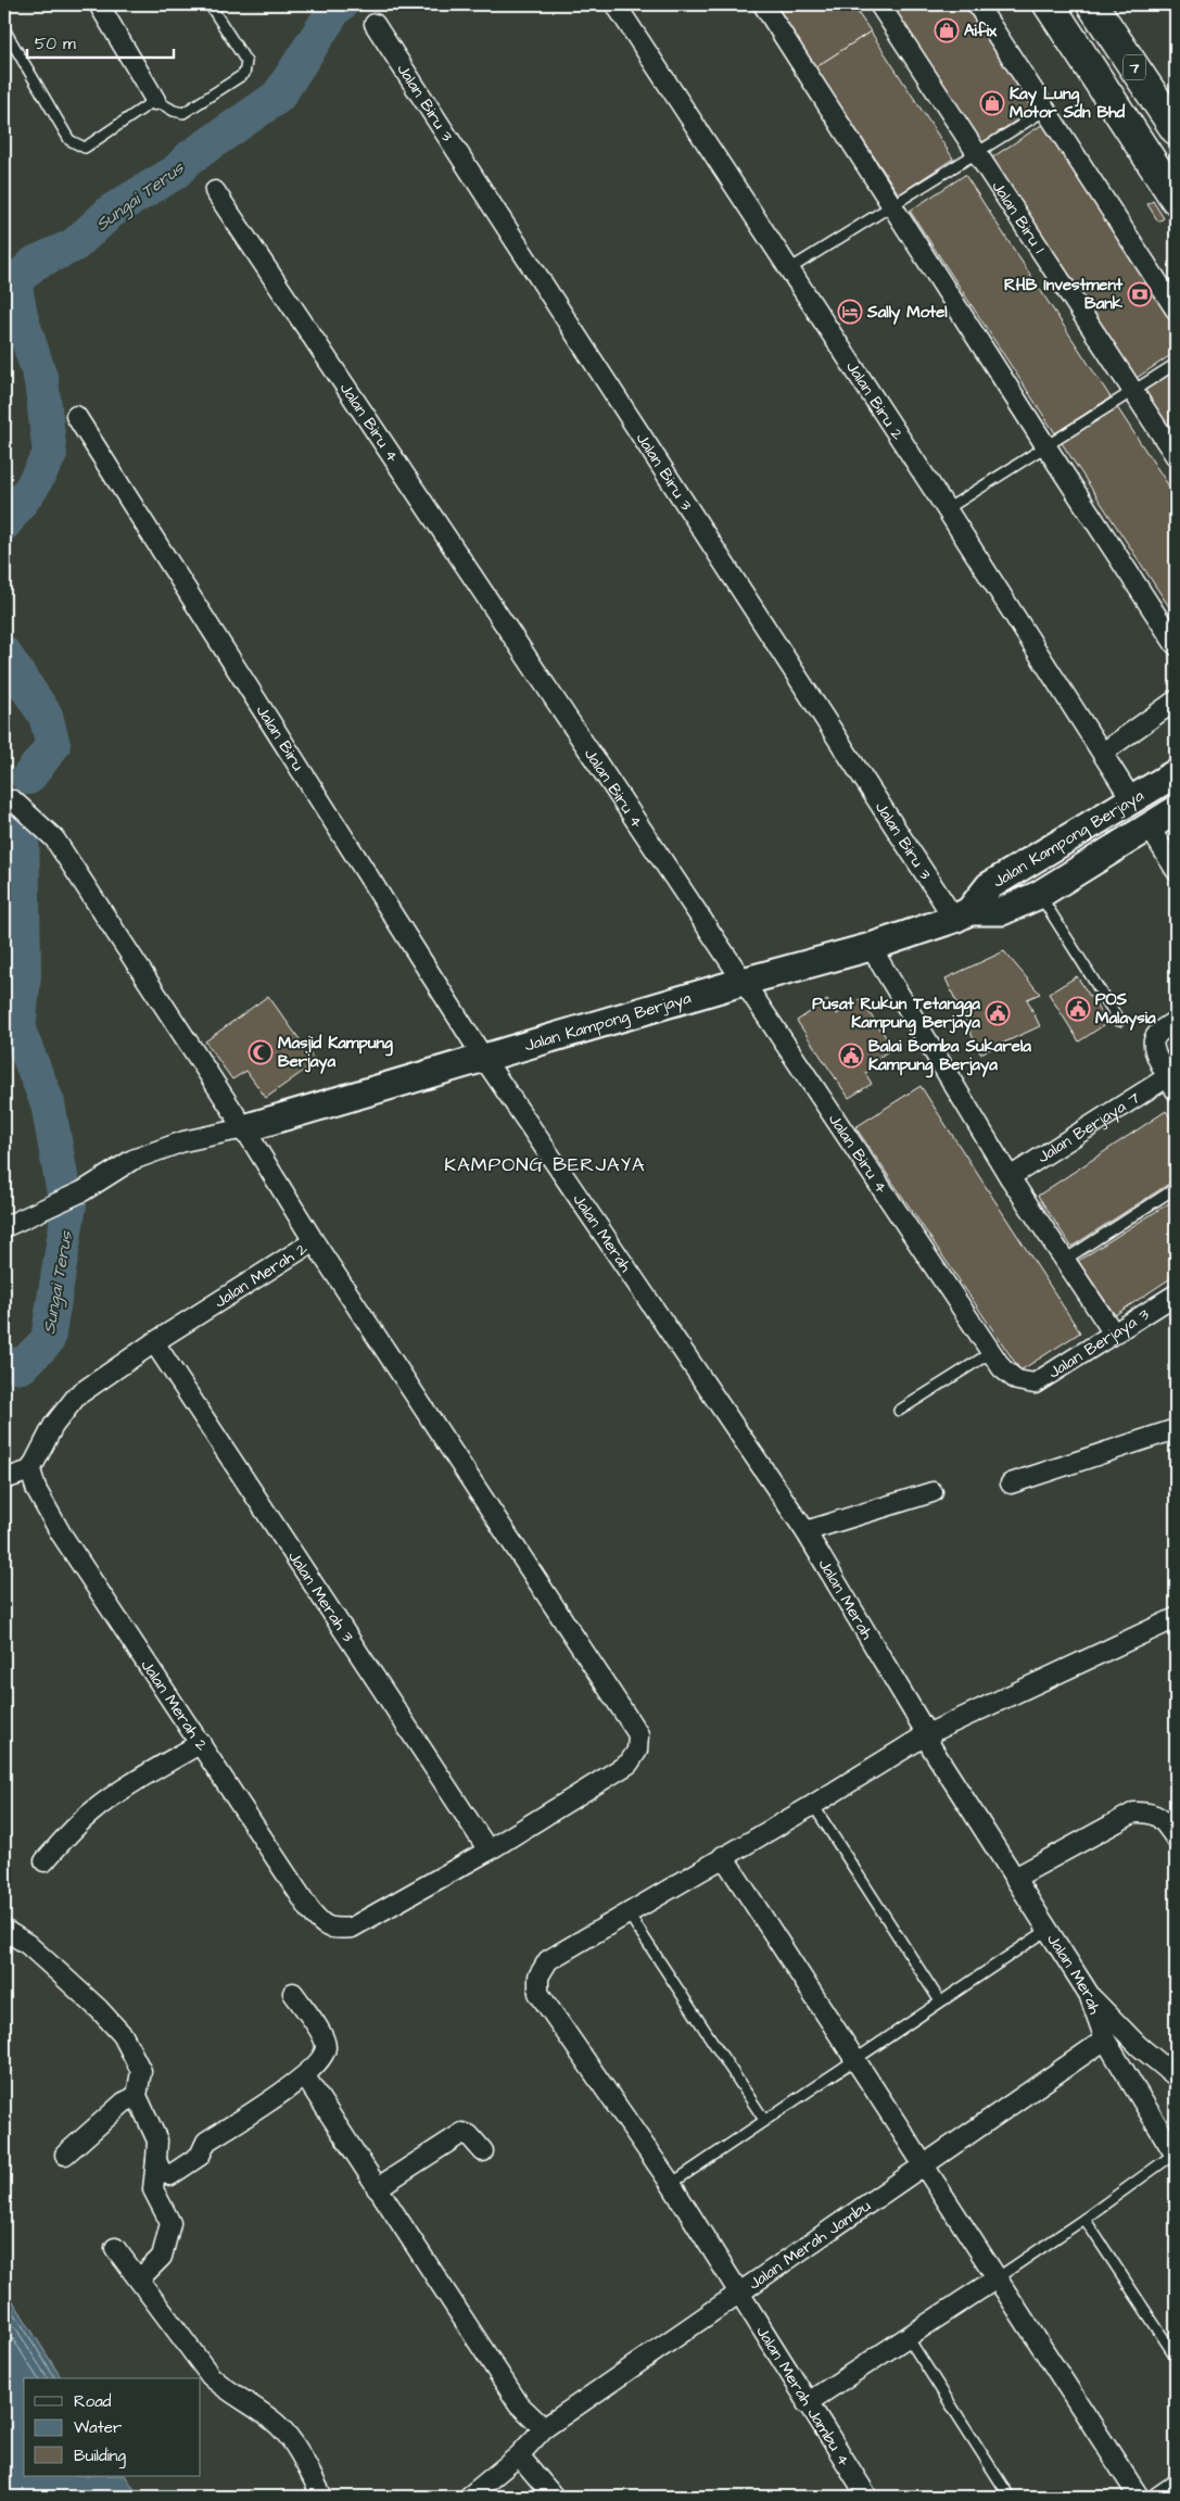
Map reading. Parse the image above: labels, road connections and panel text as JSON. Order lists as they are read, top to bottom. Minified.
{"streets":{"main road":["7"],"street":["Jalan Biru 3","Jalan Biru 1","Jalan Biru 2","Jalan Biru 4","Jalan Biru","Jalan Kampong Berjaya","Jalan Berjaya 7","Jalan Merah","Jalan Merah 2","Jalan Berjaya 3","Jalan Merah 3","Jalan Merah Jambu","Jalan Merah Jambu 4"]},"crossings":[["Jalan Biru 3","Jalan Kampong Berjaya"],["Jalan Biru 2","Jalan Kampong Berjaya"],["Jalan Biru 4","Jalan Kampong Berjaya"],["Jalan Biru 4","Jalan Berjaya 3"],["Jalan Biru","Jalan Kampong Berjaya"],["Jalan Biru","Jalan Merah"],["Jalan Kampong Berjaya","Jalan Merah"],["Jalan Merah","Jalan Merah Jambu"],["Jalan Merah","Jalan Merah Jambu 4"],["Jalan Merah 2","Jalan Merah 3"],["Jalan Merah Jambu","Jalan Merah Jambu 4"]],"districts":["KAMPONG BERJAYA"],"water":["Sungai Terus"],"places":{"shop":["Aifix","Kay Lung Motor Sdn Bhd"],"bank":["RHB Investment Bank"],"hotel":["Sally Motel"],"public building":["POS Malaysia","Pusat Rukun Tetangga Kampung Berjaya","Balai Bomba Sukarela Kampung Berjaya"],"mosque":["Masjid Kampung Berjaya"]},"legend":["Road","Water","Building"],"scale_bar":"50 m"}
